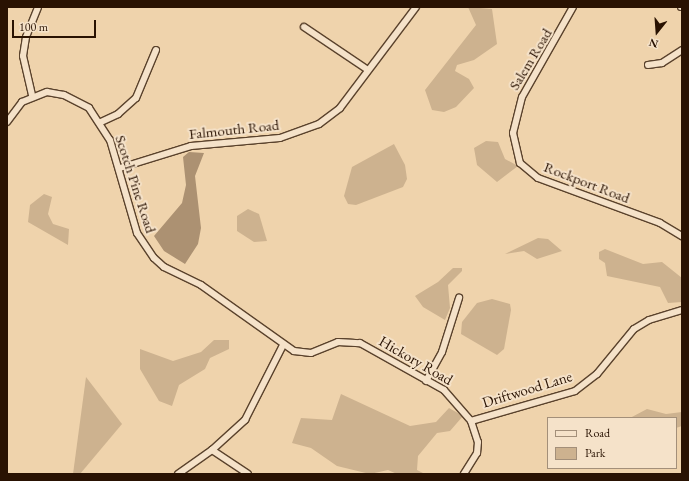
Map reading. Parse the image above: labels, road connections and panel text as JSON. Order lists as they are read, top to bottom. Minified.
{"streets":{"street":["Salem Road","Falmouth Road","Rockport Road","Scotch Pine Road","Hickory Road","Driftwood Lane"]},"crossings":[["Salem Road","Rockport Road"],["Falmouth Road","Scotch Pine Road"],["Scotch Pine Road","Hickory Road"],["Hickory Road","Driftwood Lane"]],"legend":["Road","Park"],"scale_bar":"100 m","north":"bottom"}
